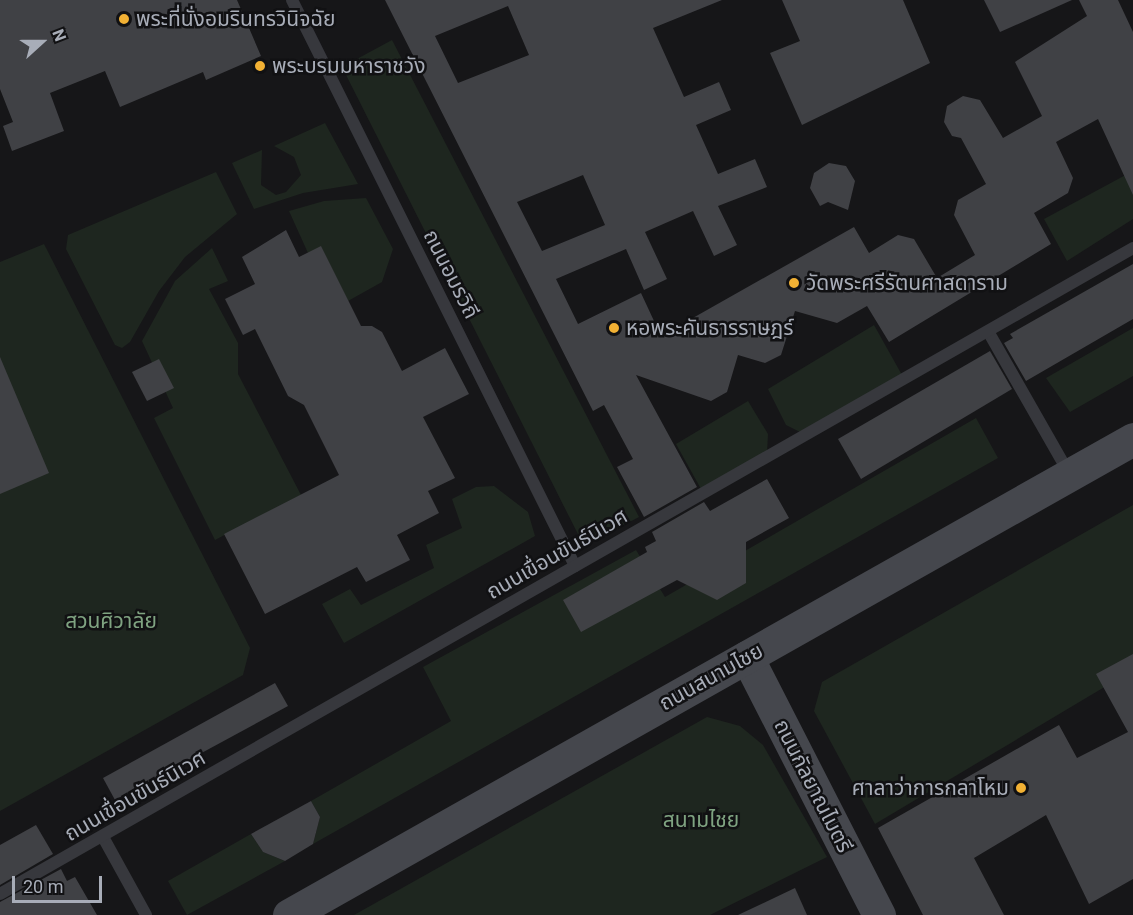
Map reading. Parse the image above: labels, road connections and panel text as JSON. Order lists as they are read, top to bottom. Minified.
{"streets":{"main road":["ถนนสนามไชย","ถนนกัลยาณไมตรี"],"lane":["ถนนอมรวิถี","ถนนเขื่อนขันธ์นิเวศ"]},"crossings":[["ถนนอมรวิถี","ถนนเขื่อนขันธ์นิเวศ"],["ถนนสนามไชย","ถนนกัลยาณไมตรี"]],"parks":["สวนศิวาลัย","สนามไชย"],"places":["พระที่นั่งอมรินทรวินิจฉัย","พระบรมมหาราชวัง","วัดพระศรีรัตนศาสดาราม","หอพระคันธารราษฎร์","ศาลาว่าการกลาโหม"],"scale_bar":"20 m","north":"right"}
